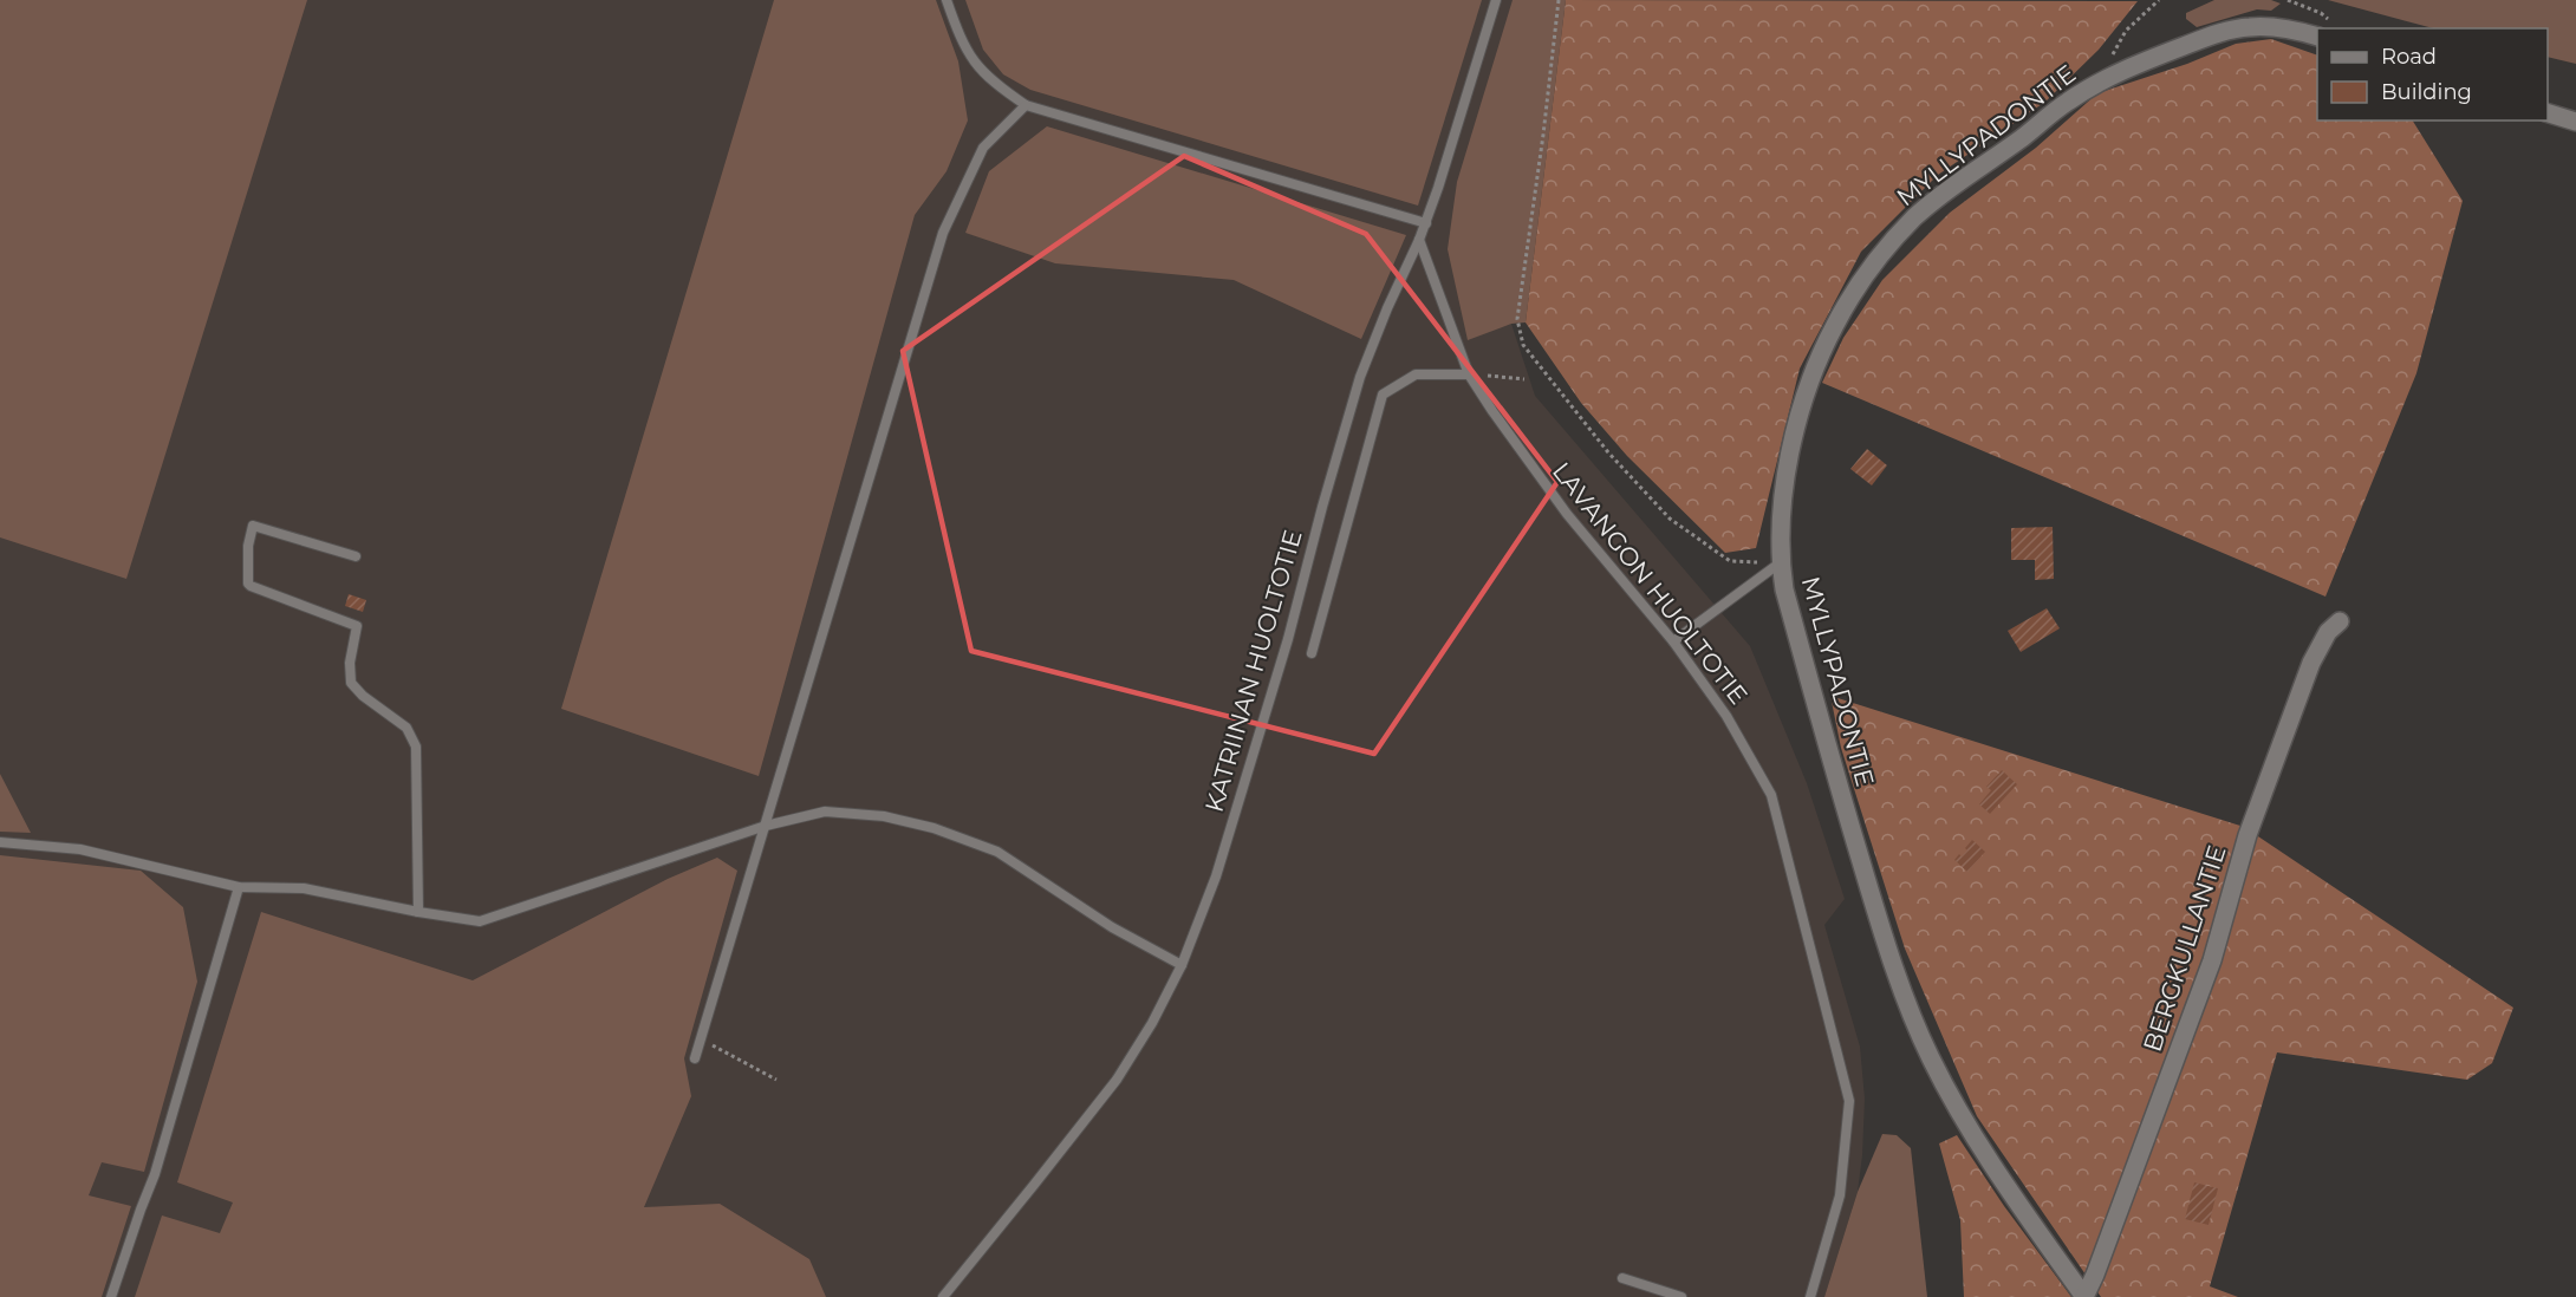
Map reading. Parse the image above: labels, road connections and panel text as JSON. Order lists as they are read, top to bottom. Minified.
{"streets":{"street":["MYLLYPADONTIE","BERGKULLANTIE"],"lane":["LAVANGON HUOLTOTIE","KATRIINAN HUOLTOTIE"]},"crossings":[["MYLLYPADONTIE","BERGKULLANTIE"],["LAVANGON HUOLTOTIE","KATRIINAN HUOLTOTIE"]],"legend":["Road","Building"]}
